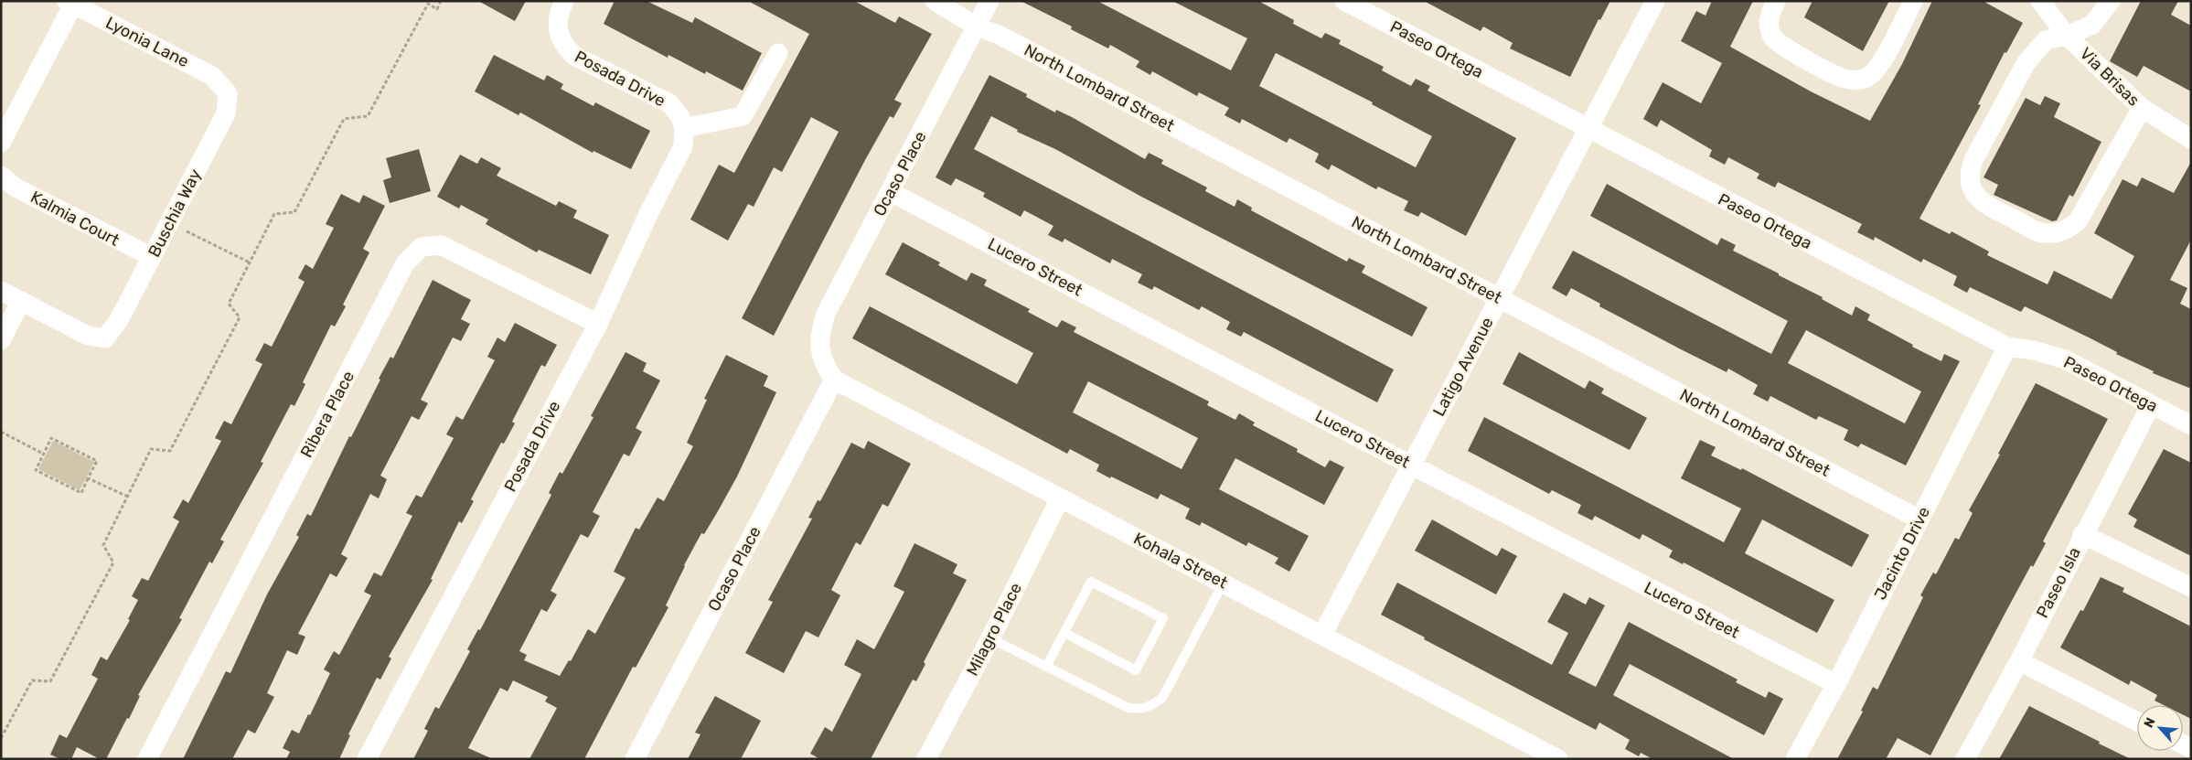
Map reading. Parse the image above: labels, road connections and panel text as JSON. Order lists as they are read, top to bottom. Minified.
{"streets":{"street":["Lyonia Lane","Paseo Ortega","Via Brisas","Posada Drive","North Lombard Street","Ocaso Place","Buschia Way","Kalmia Court","Lucero Street","Latigo Avenue","Ribera Place","Jacinto Drive","Kohala Street","Paseo Isla","Milagro Place"]},"crossings":[["Lyonia Lane","Buschia Way"],["Paseo Ortega","Latigo Avenue"],["Paseo Ortega","Jacinto Drive"],["Paseo Ortega","Paseo Isla"],["Posada Drive","Ribera Place"],["North Lombard Street","Ocaso Place"],["North Lombard Street","Latigo Avenue"],["North Lombard Street","Jacinto Drive"],["Ocaso Place","Lucero Street"],["Ocaso Place","Kohala Street"],["Buschia Way","Kalmia Court"],["Lucero Street","Latigo Avenue"],["Lucero Street","Jacinto Drive"],["Latigo Avenue","Kohala Street"],["Kohala Street","Milagro Place"]],"north":"top left"}
